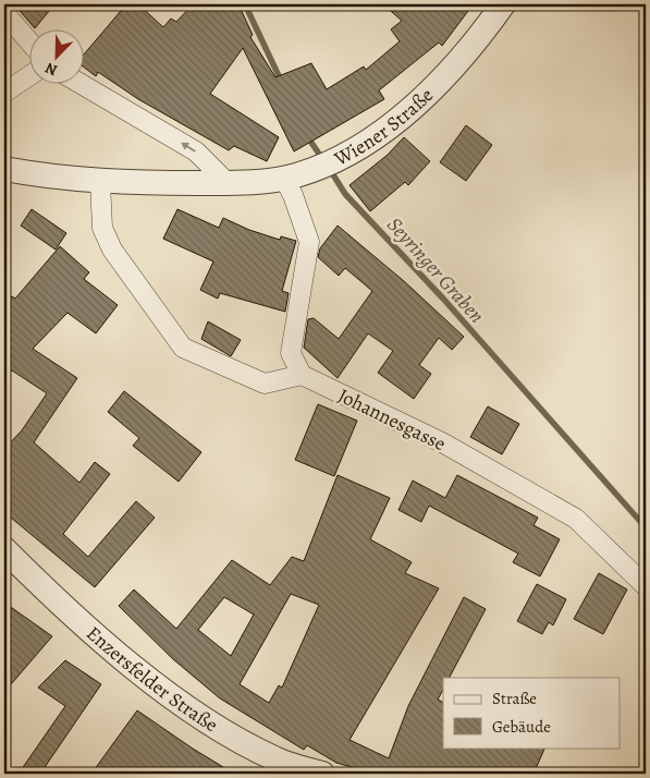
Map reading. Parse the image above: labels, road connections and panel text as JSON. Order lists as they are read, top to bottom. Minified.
{"streets":{"street":["Wiener Straße","Johannesgasse","Enzersfelder Straße"]},"water":["Seyringer Graben"],"legend":["Straße","Gebäude"],"north":"bottom left"}
